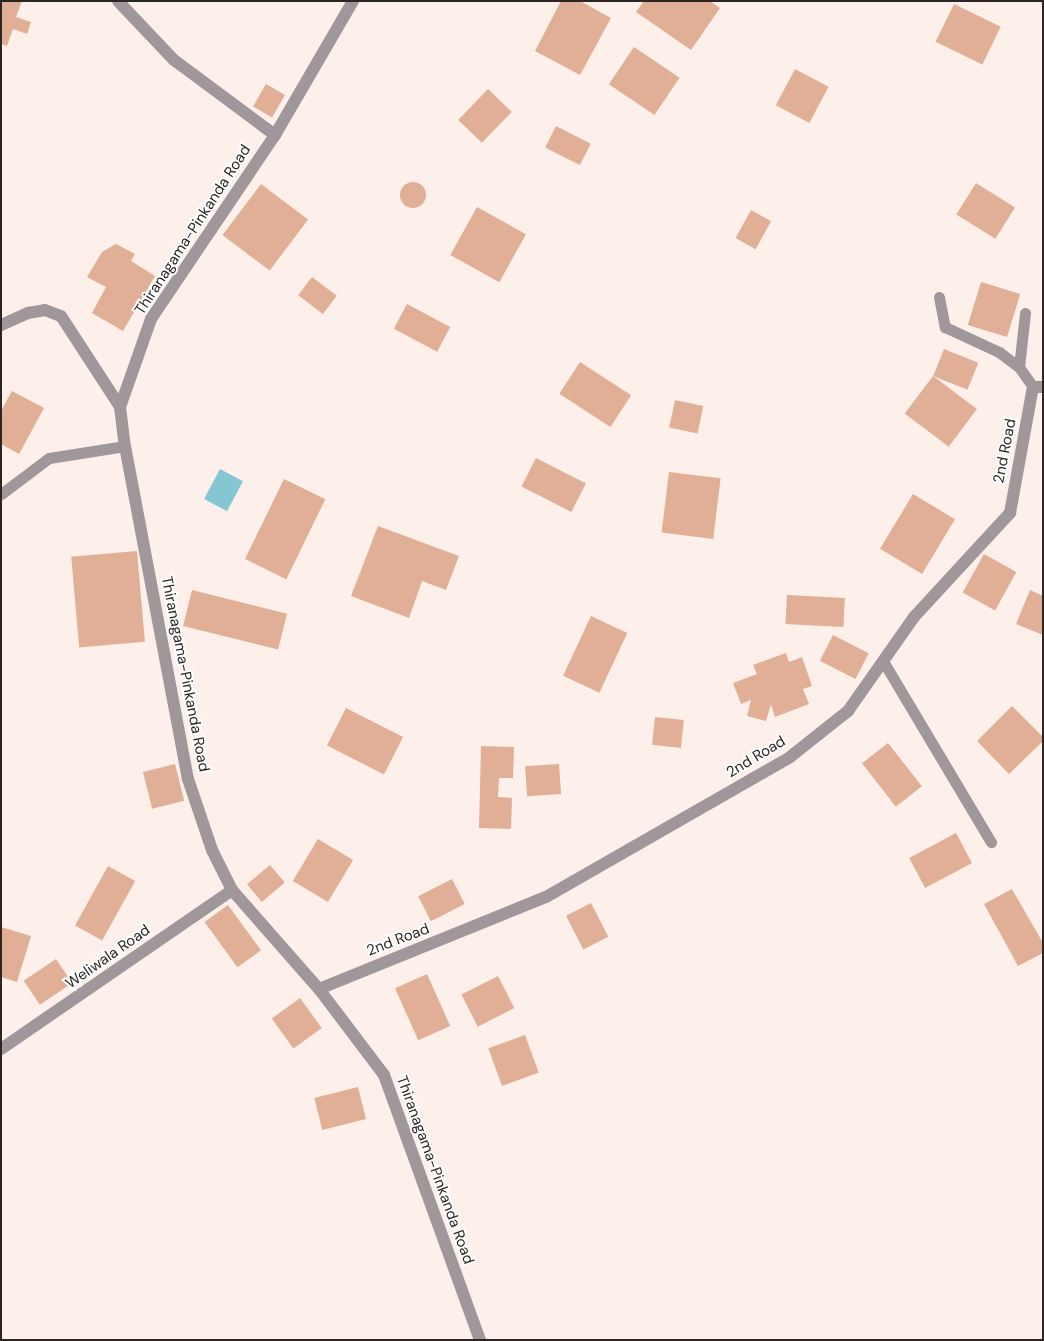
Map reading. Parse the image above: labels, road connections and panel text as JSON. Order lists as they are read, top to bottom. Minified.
{"streets":{"street":["Thiranagama-Pinkanda Road","2nd Road","Weliwala Road"]},"crossings":[["Thiranagama-Pinkanda Road","2nd Road"],["Thiranagama-Pinkanda Road","Weliwala Road"]]}
